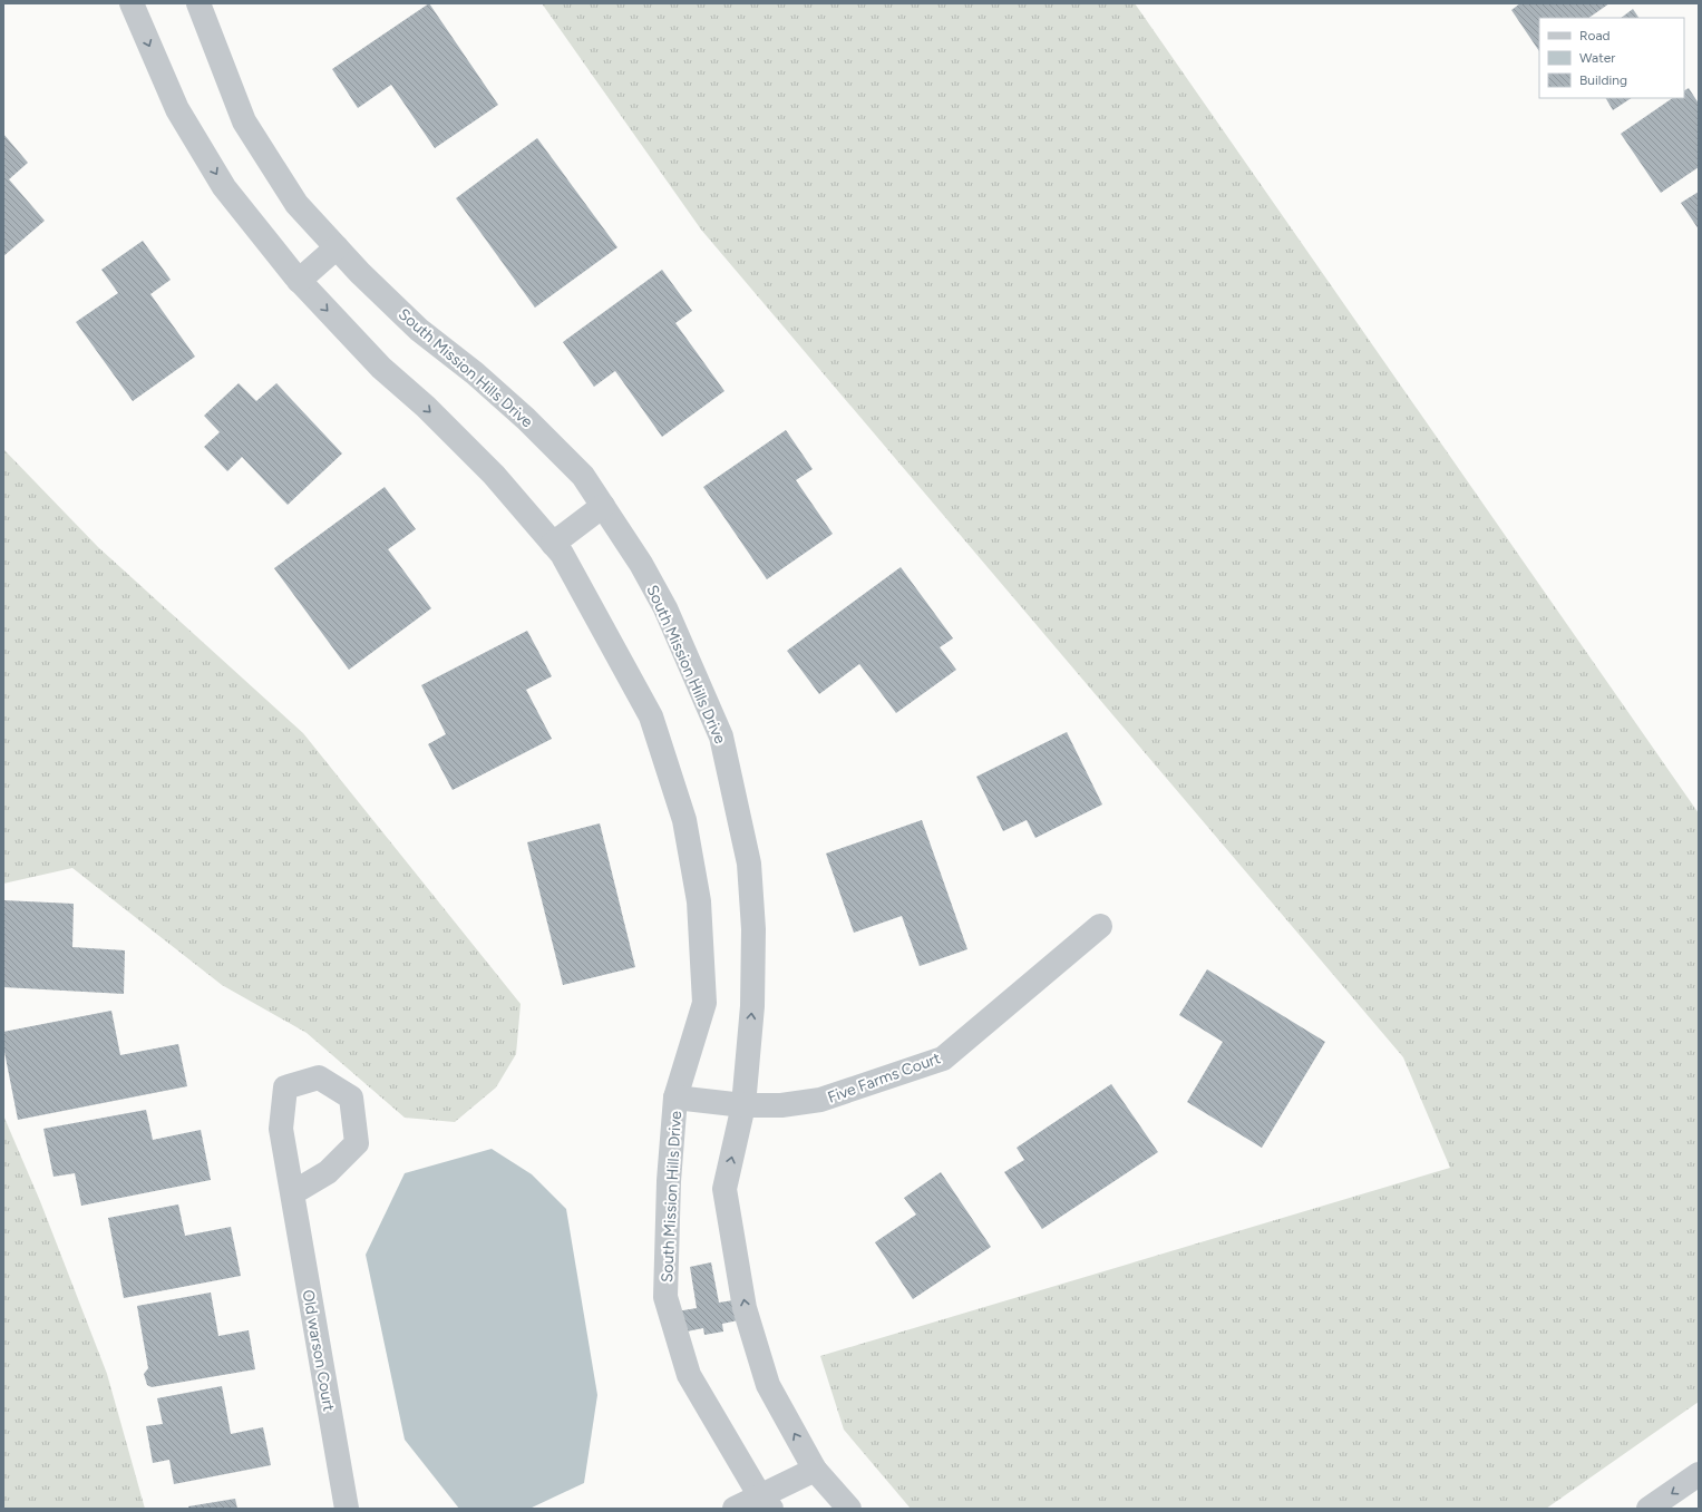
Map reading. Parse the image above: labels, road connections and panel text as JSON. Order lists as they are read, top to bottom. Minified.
{"streets":{"street":["South Mission Hills Drive","Five Farms Court","Old warson Court"]},"crossings":[["South Mission Hills Drive","Five Farms Court"]],"legend":["Road","Water","Building"]}
